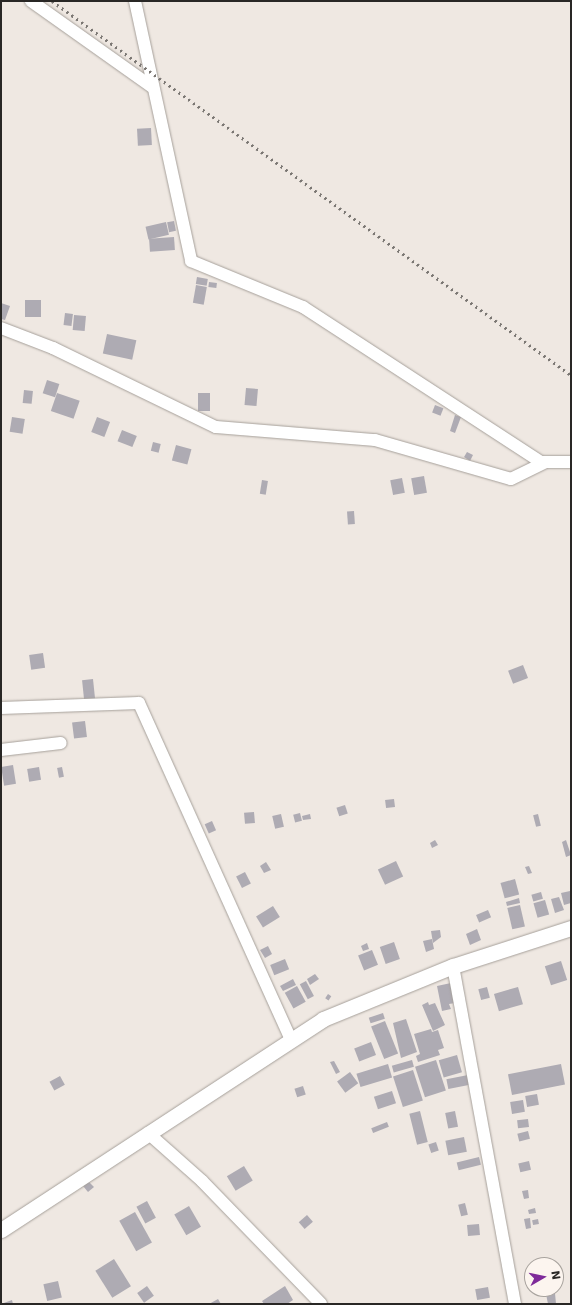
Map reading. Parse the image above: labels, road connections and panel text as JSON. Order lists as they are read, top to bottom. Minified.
{"north":"right"}
